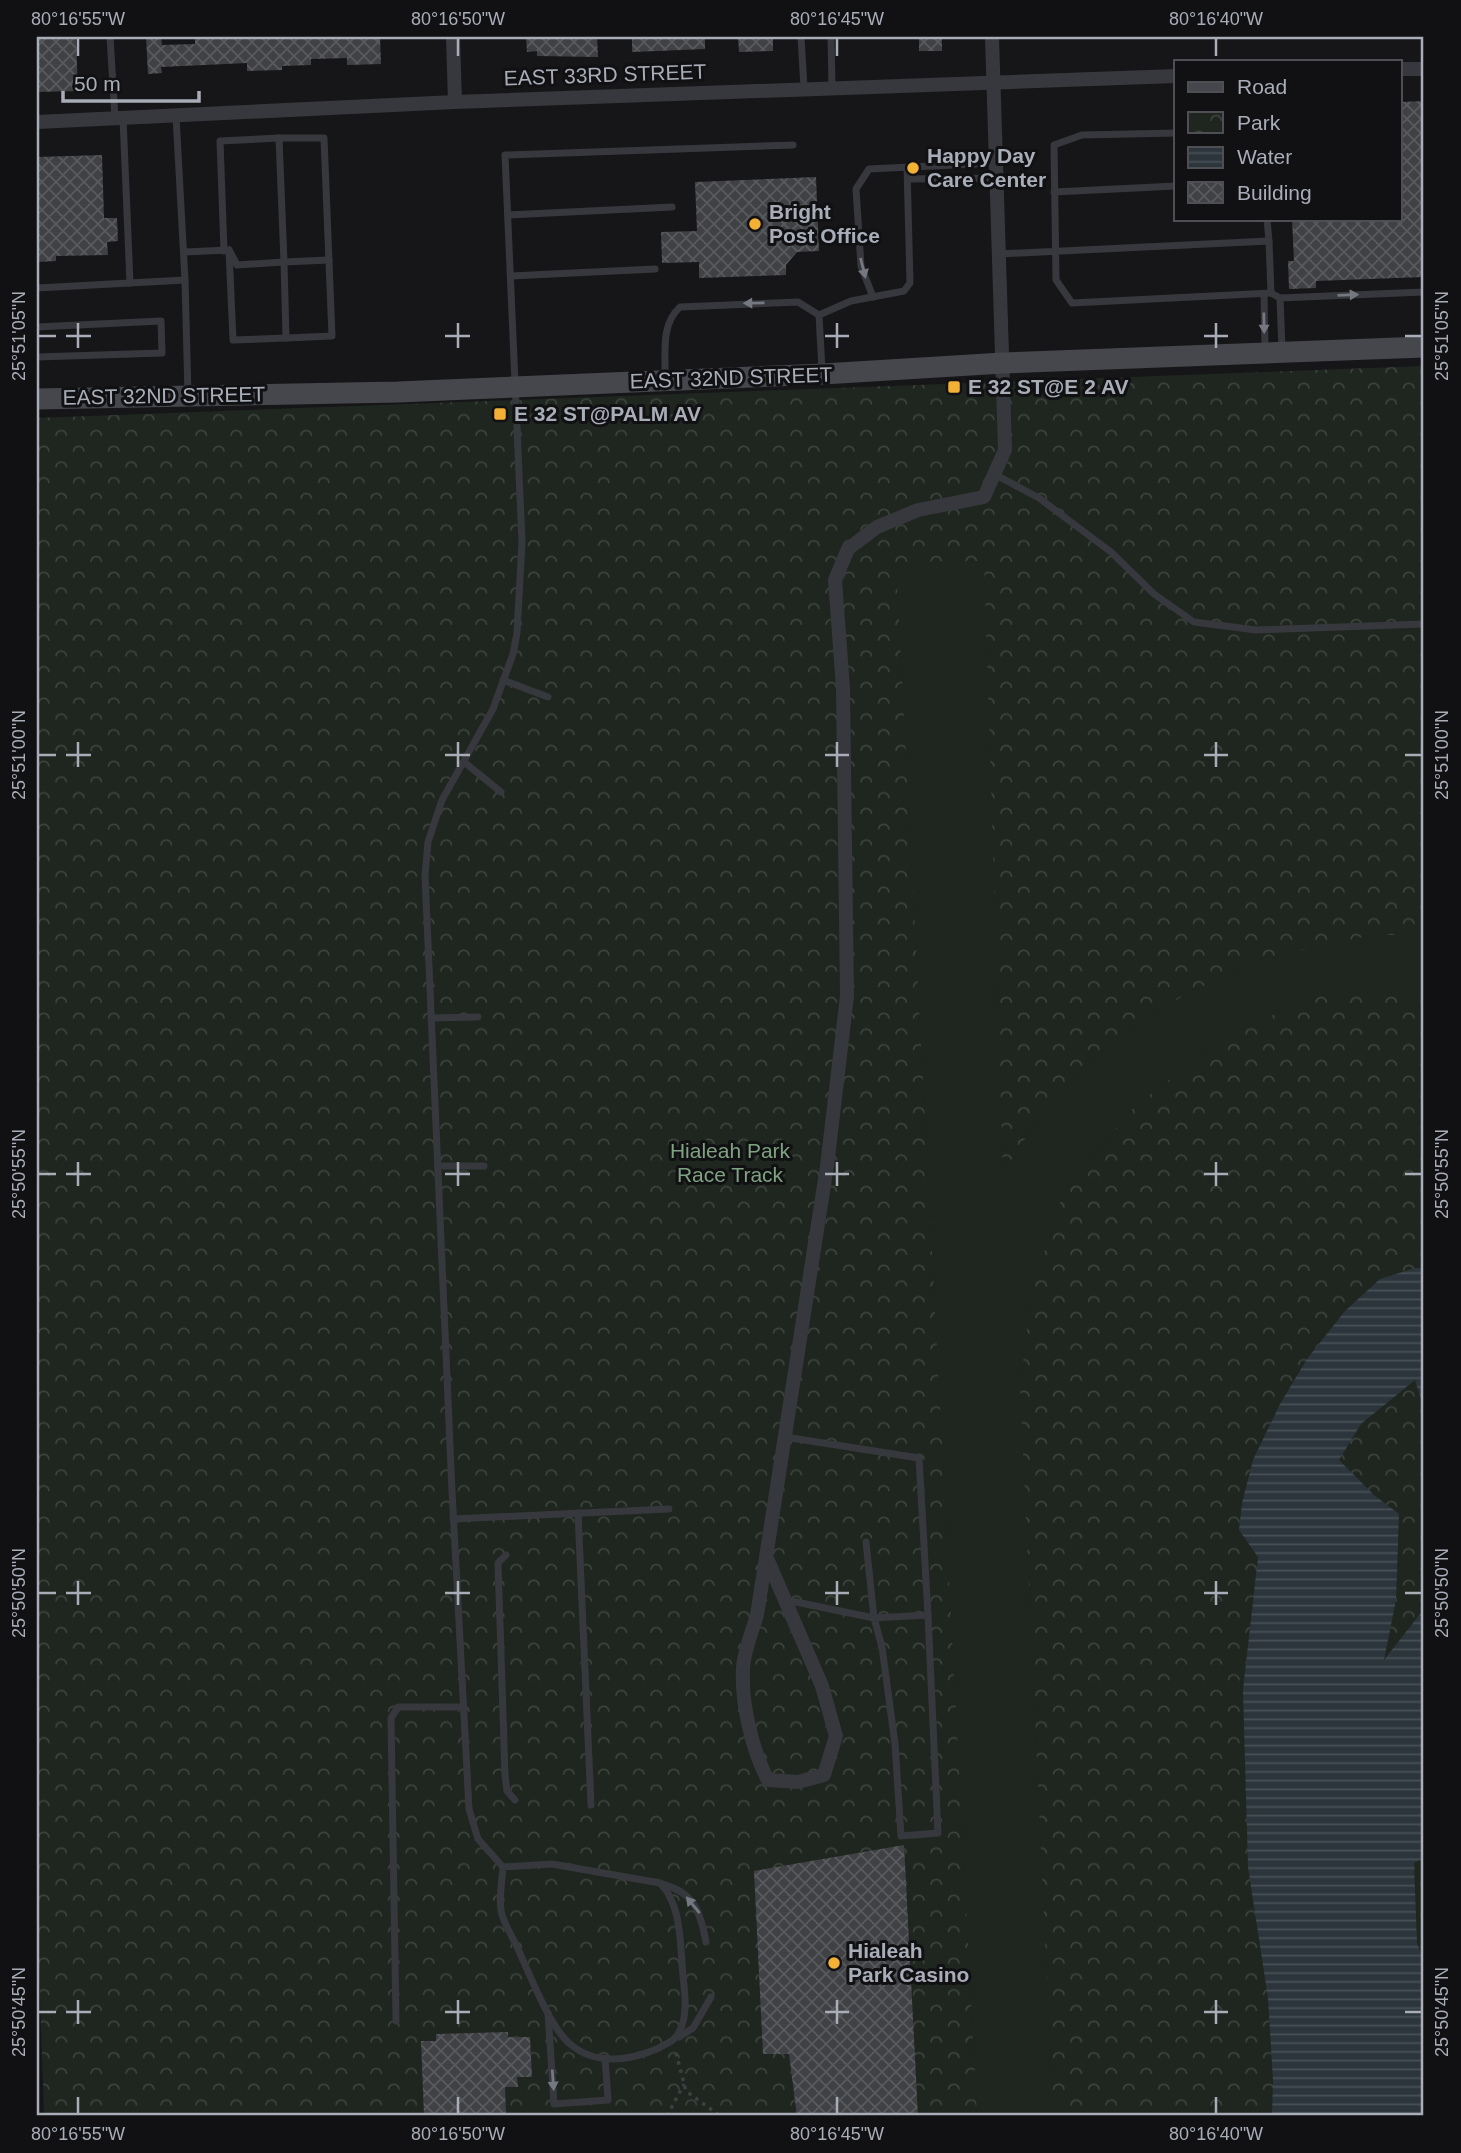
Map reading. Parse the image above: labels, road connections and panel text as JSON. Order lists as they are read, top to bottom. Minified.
{"streets":{"street":["EAST 33RD STREET","EAST 32ND STREET"]},"parks":["Hialeah Park Race Track"],"places":{"other":["Happy Day Care Center","Bright Post Office","Hialeah Park Casino"],"transit":["E 32 ST@E 2 AV","E 32 ST@PALM AV"]},"legend":["Road","Park","Water","Building"],"scale_bar":"50 m","coordinates":["80°16'55\"W","80°16'50\"W","80°16'45\"W","80°16'40\"W","25°51'05\"N","25°51'00\"N","25°50'55\"N","25°50'50\"N","25°50'45\"N"]}
